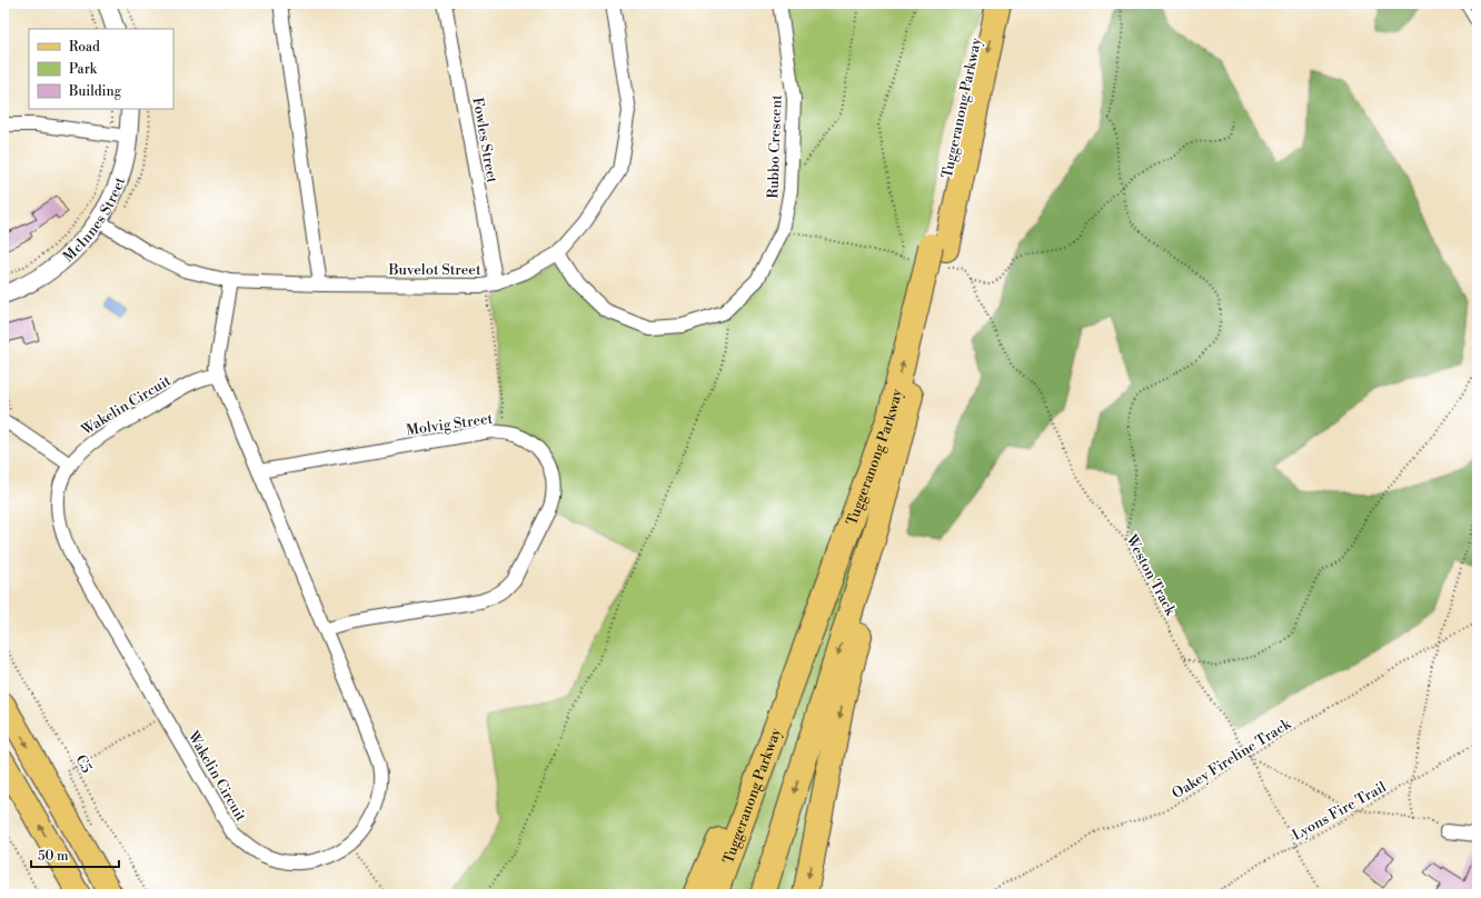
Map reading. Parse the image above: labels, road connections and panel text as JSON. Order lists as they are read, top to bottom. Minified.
{"streets":{"highway":["Tuggeranong Parkway"],"street":["Fowles Street","Rubbo Crescent","McInnes Street","Buvelot Street","Wakelin Circuit","Molvig Street"],"path":["Weston Track","Oakey Fireline Track","C5","Lyons Fire Trail"]},"crossings":[["Tuggeranong Parkway","Weston Track"],["Fowles Street","Buvelot Street"],["Rubbo Crescent","Buvelot Street"],["McInnes Street","Buvelot Street"],["Buvelot Street","Wakelin Circuit"],["Wakelin Circuit","Molvig Street"],["Weston Track","Oakey Fireline Track"],["Weston Track","Lyons Fire Trail"]],"legend":["Road","Park","Building"],"scale_bar":"50 m"}
